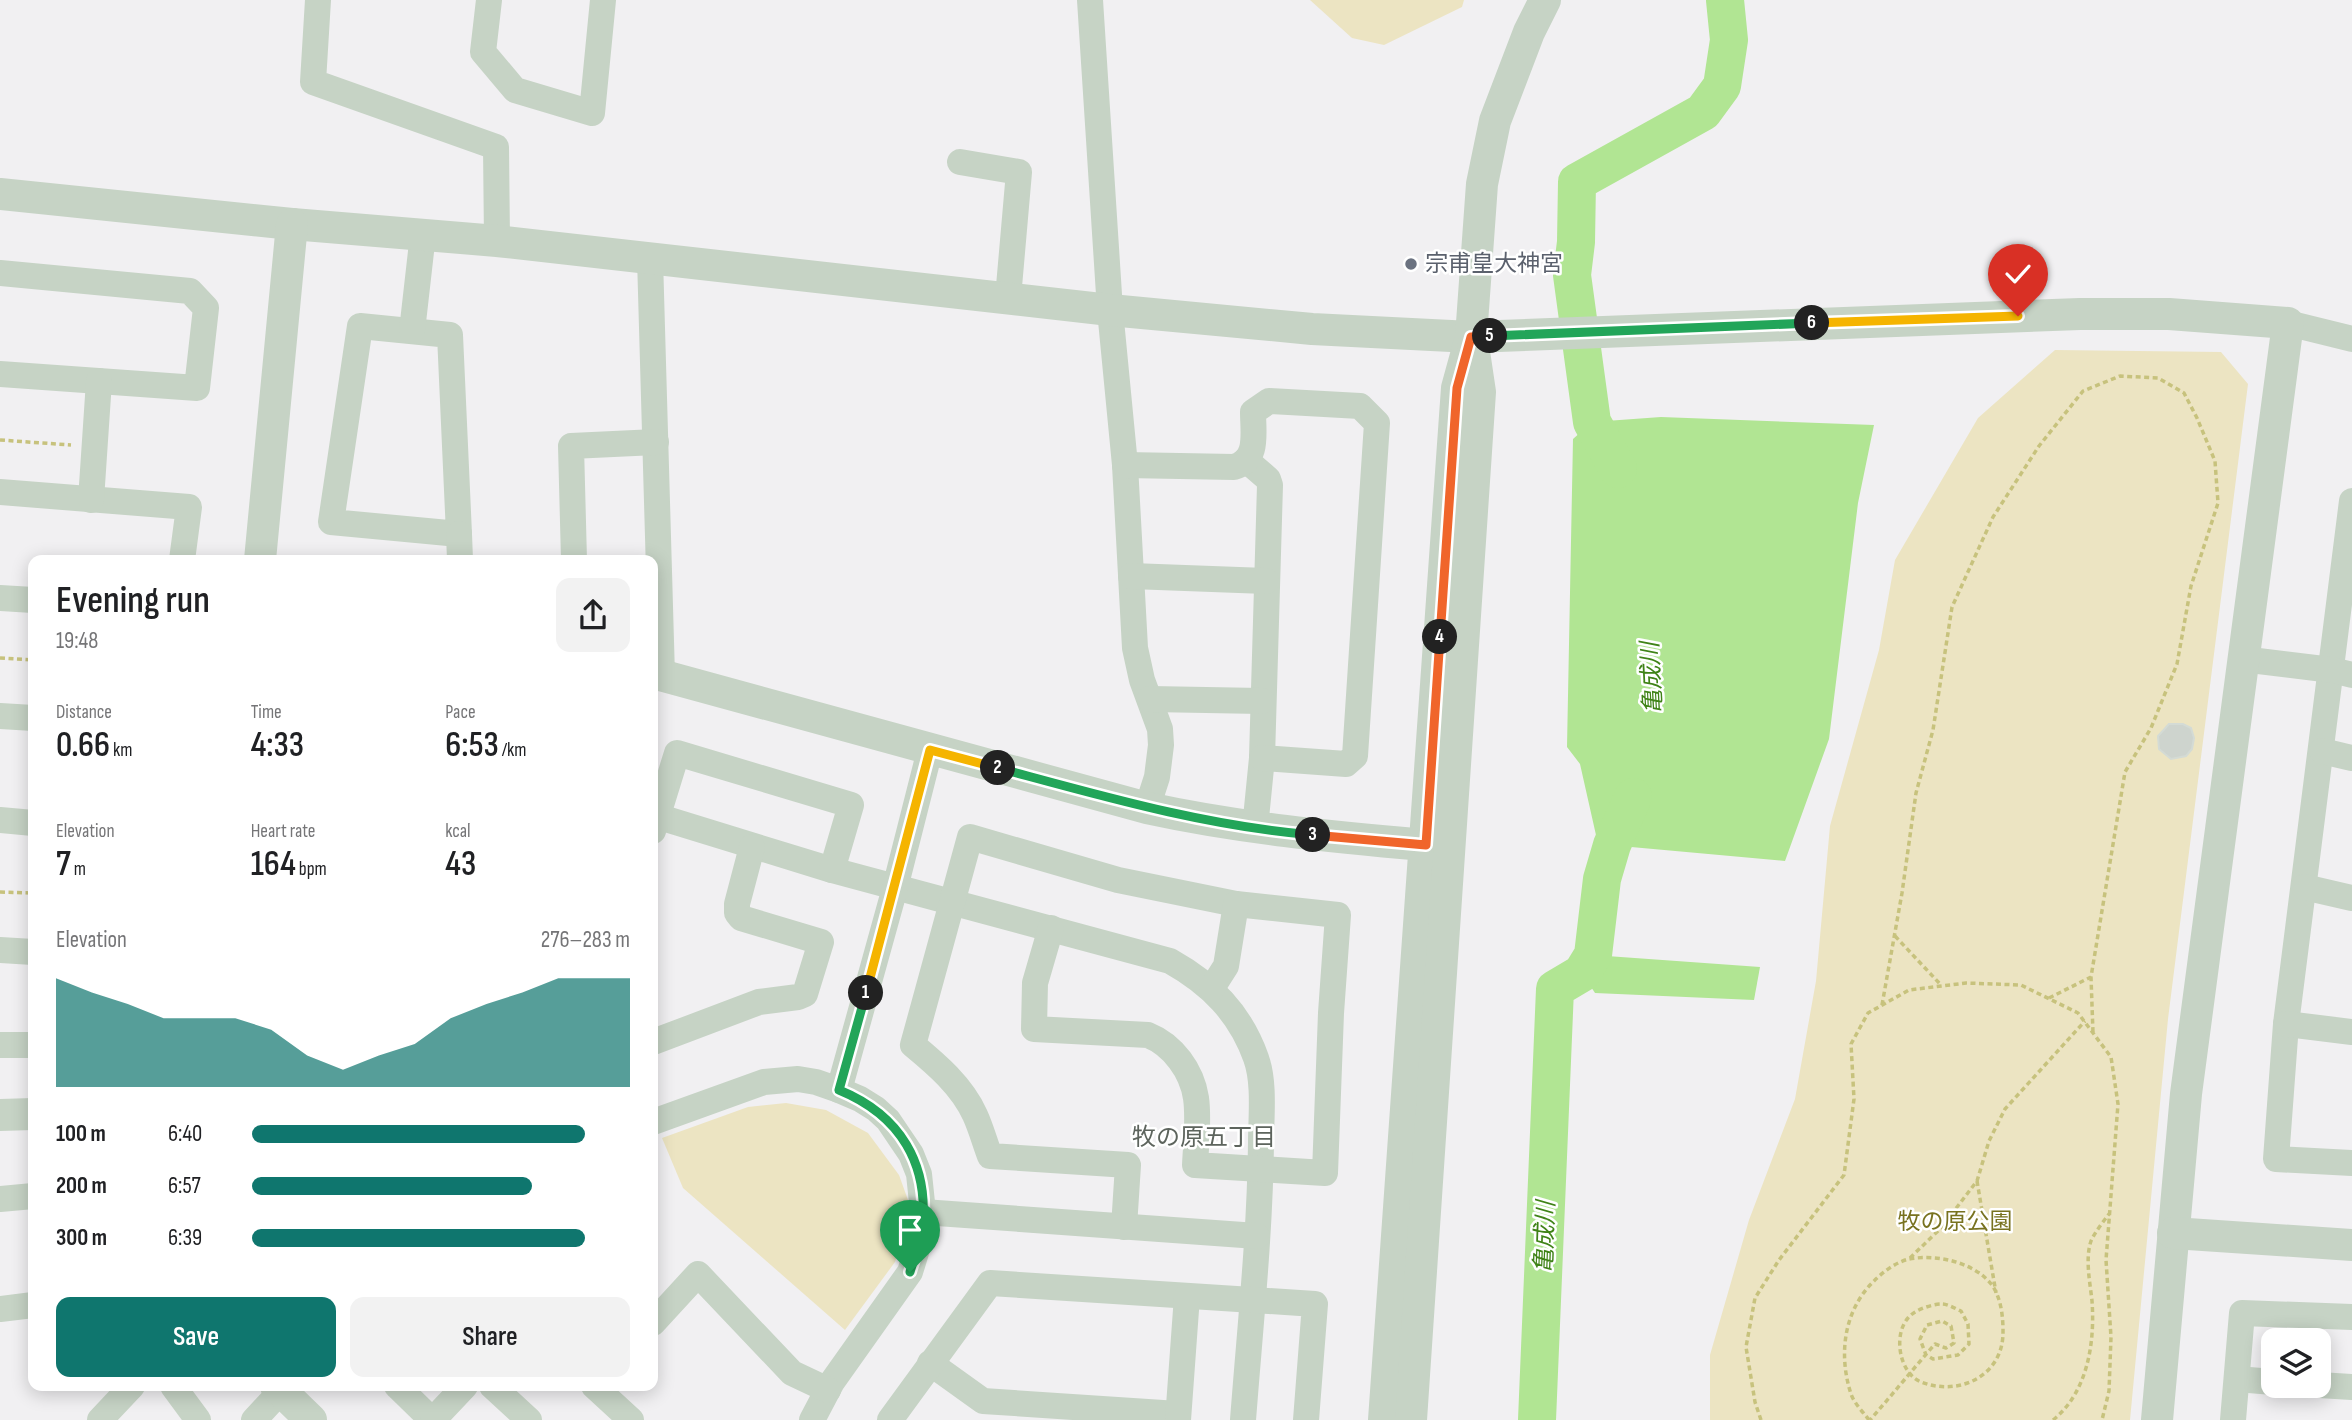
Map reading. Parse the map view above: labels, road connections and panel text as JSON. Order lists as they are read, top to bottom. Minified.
{"districts":["牧の原五丁目"],"water":["亀成川"],"parks":["牧の原公園"],"places":["宗甫皇大神宮"],"page":{"pins":["6","5","4","2","3","1"],"heading":["Evening run","19:48"],"stats":[["Distance","0.66 km"],["Time","4:33"],["Pace","6:53 /km"],["Elevation","7 m"],["Heart rate","164 bpm"],["kcal","43"]],"chart":["Elevation","276–283 m"],"list":[{"name":"100 m","note":"6:40"},{"name":"200 m","note":"6:57"},{"name":"300 m","note":"6:39"}],"buttons":["Save","Share"]}}
